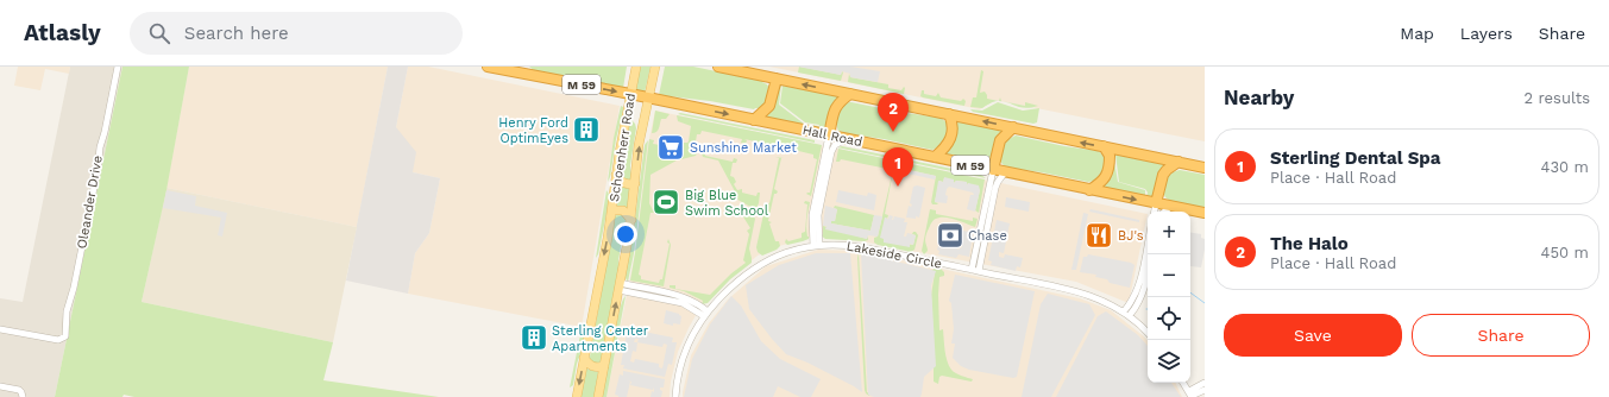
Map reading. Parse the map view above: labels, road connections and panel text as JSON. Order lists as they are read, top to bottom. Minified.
{"streets":{"highway":["M 59","Hall Road"],"main road":["Schoenherr Road"],"street":["Oleander Drive","Lakeside Circle"]},"crossings":[["Hall Road","Schoenherr Road"]],"places":{"building":["Henry Ford OptimEyes","Sterling Center Apartments"],"supermarket":["Sunshine Market"],"sports":["Big Blue Swim School"],"bank":["Chase"],"restaurant":["BJ's"]},"page":{"header":"Atlasly","search":"Search here","nav":["Map","Layers","Share"],"heading":["Nearby","2 results"],"pins":["2","1"],"list":[{"mark":"1","name":"Sterling Dental Spa","note":"Place · Hall Road","value":"430 m"},{"mark":"2","name":"The Halo","note":"Place · Hall Road","value":"450 m"}],"map_buttons":["+","−"],"buttons":["Save","Share"]}}
